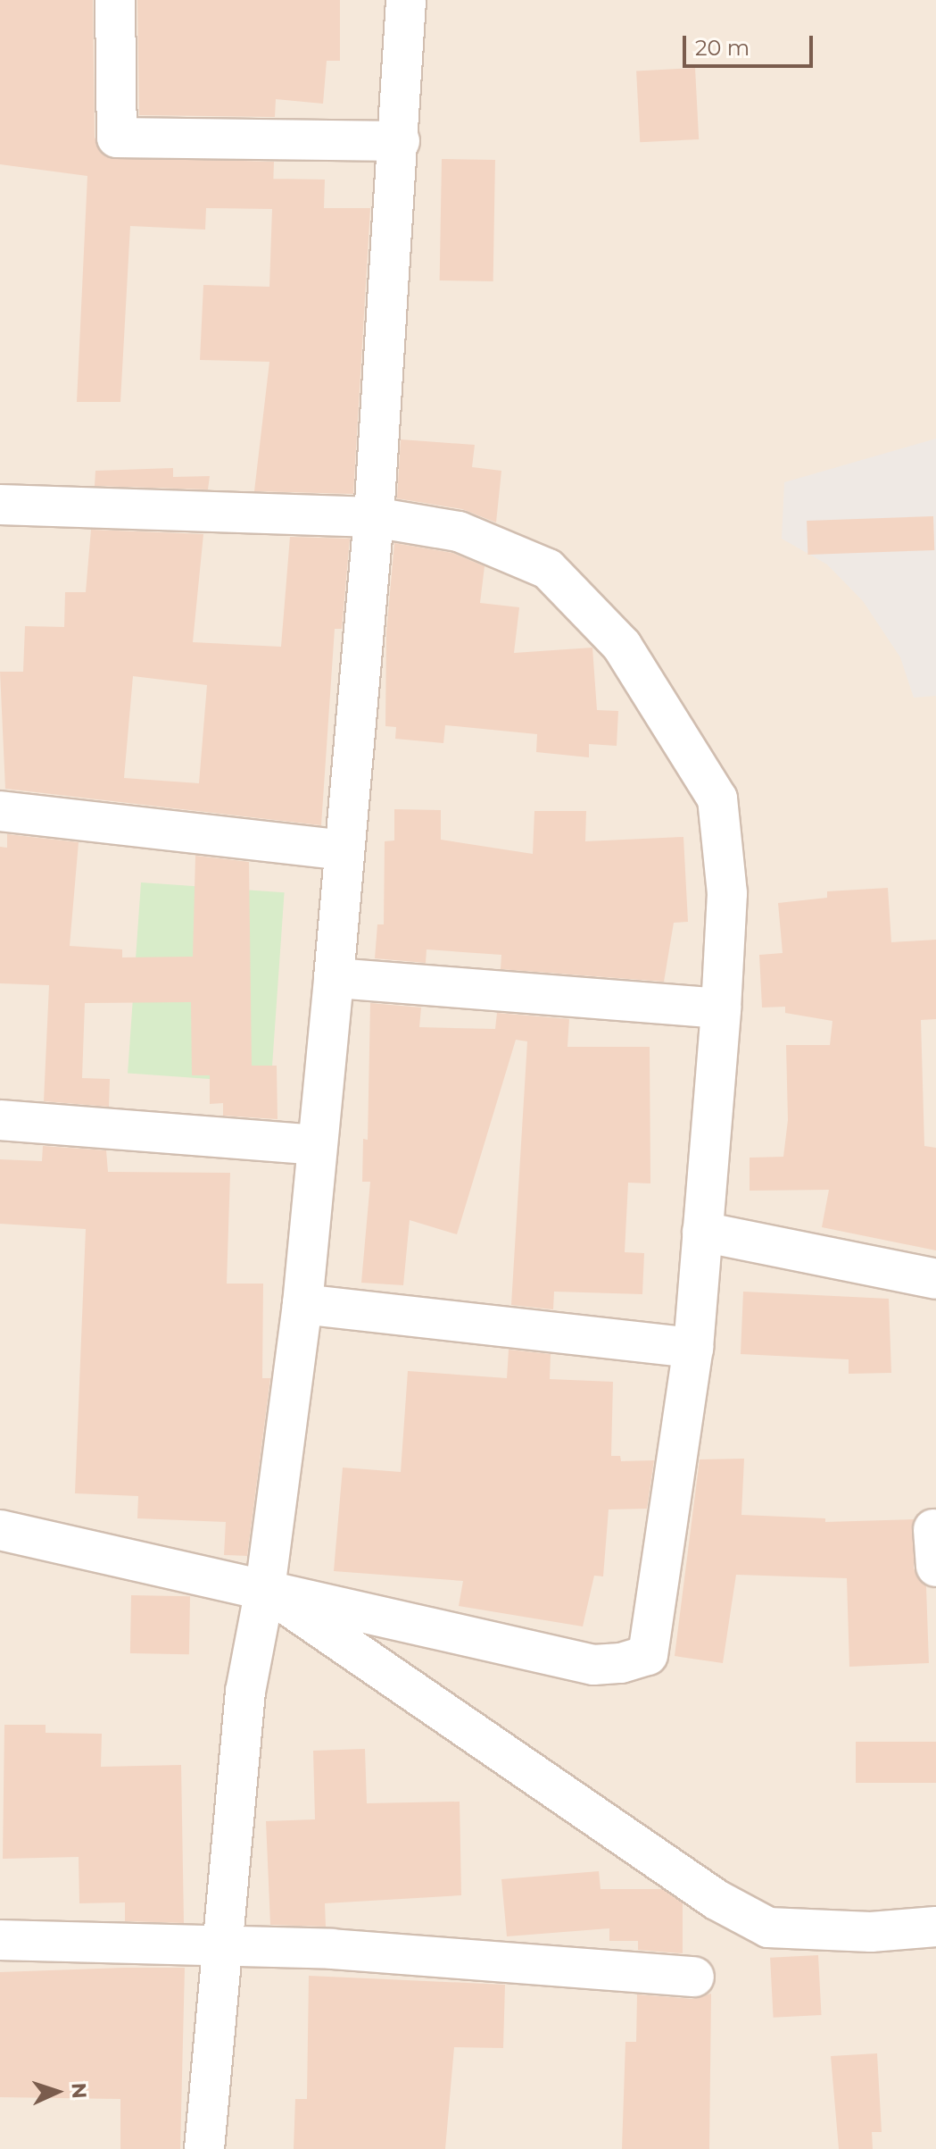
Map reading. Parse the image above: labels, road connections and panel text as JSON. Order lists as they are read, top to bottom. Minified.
{"scale_bar":"20 m","north":"right"}
